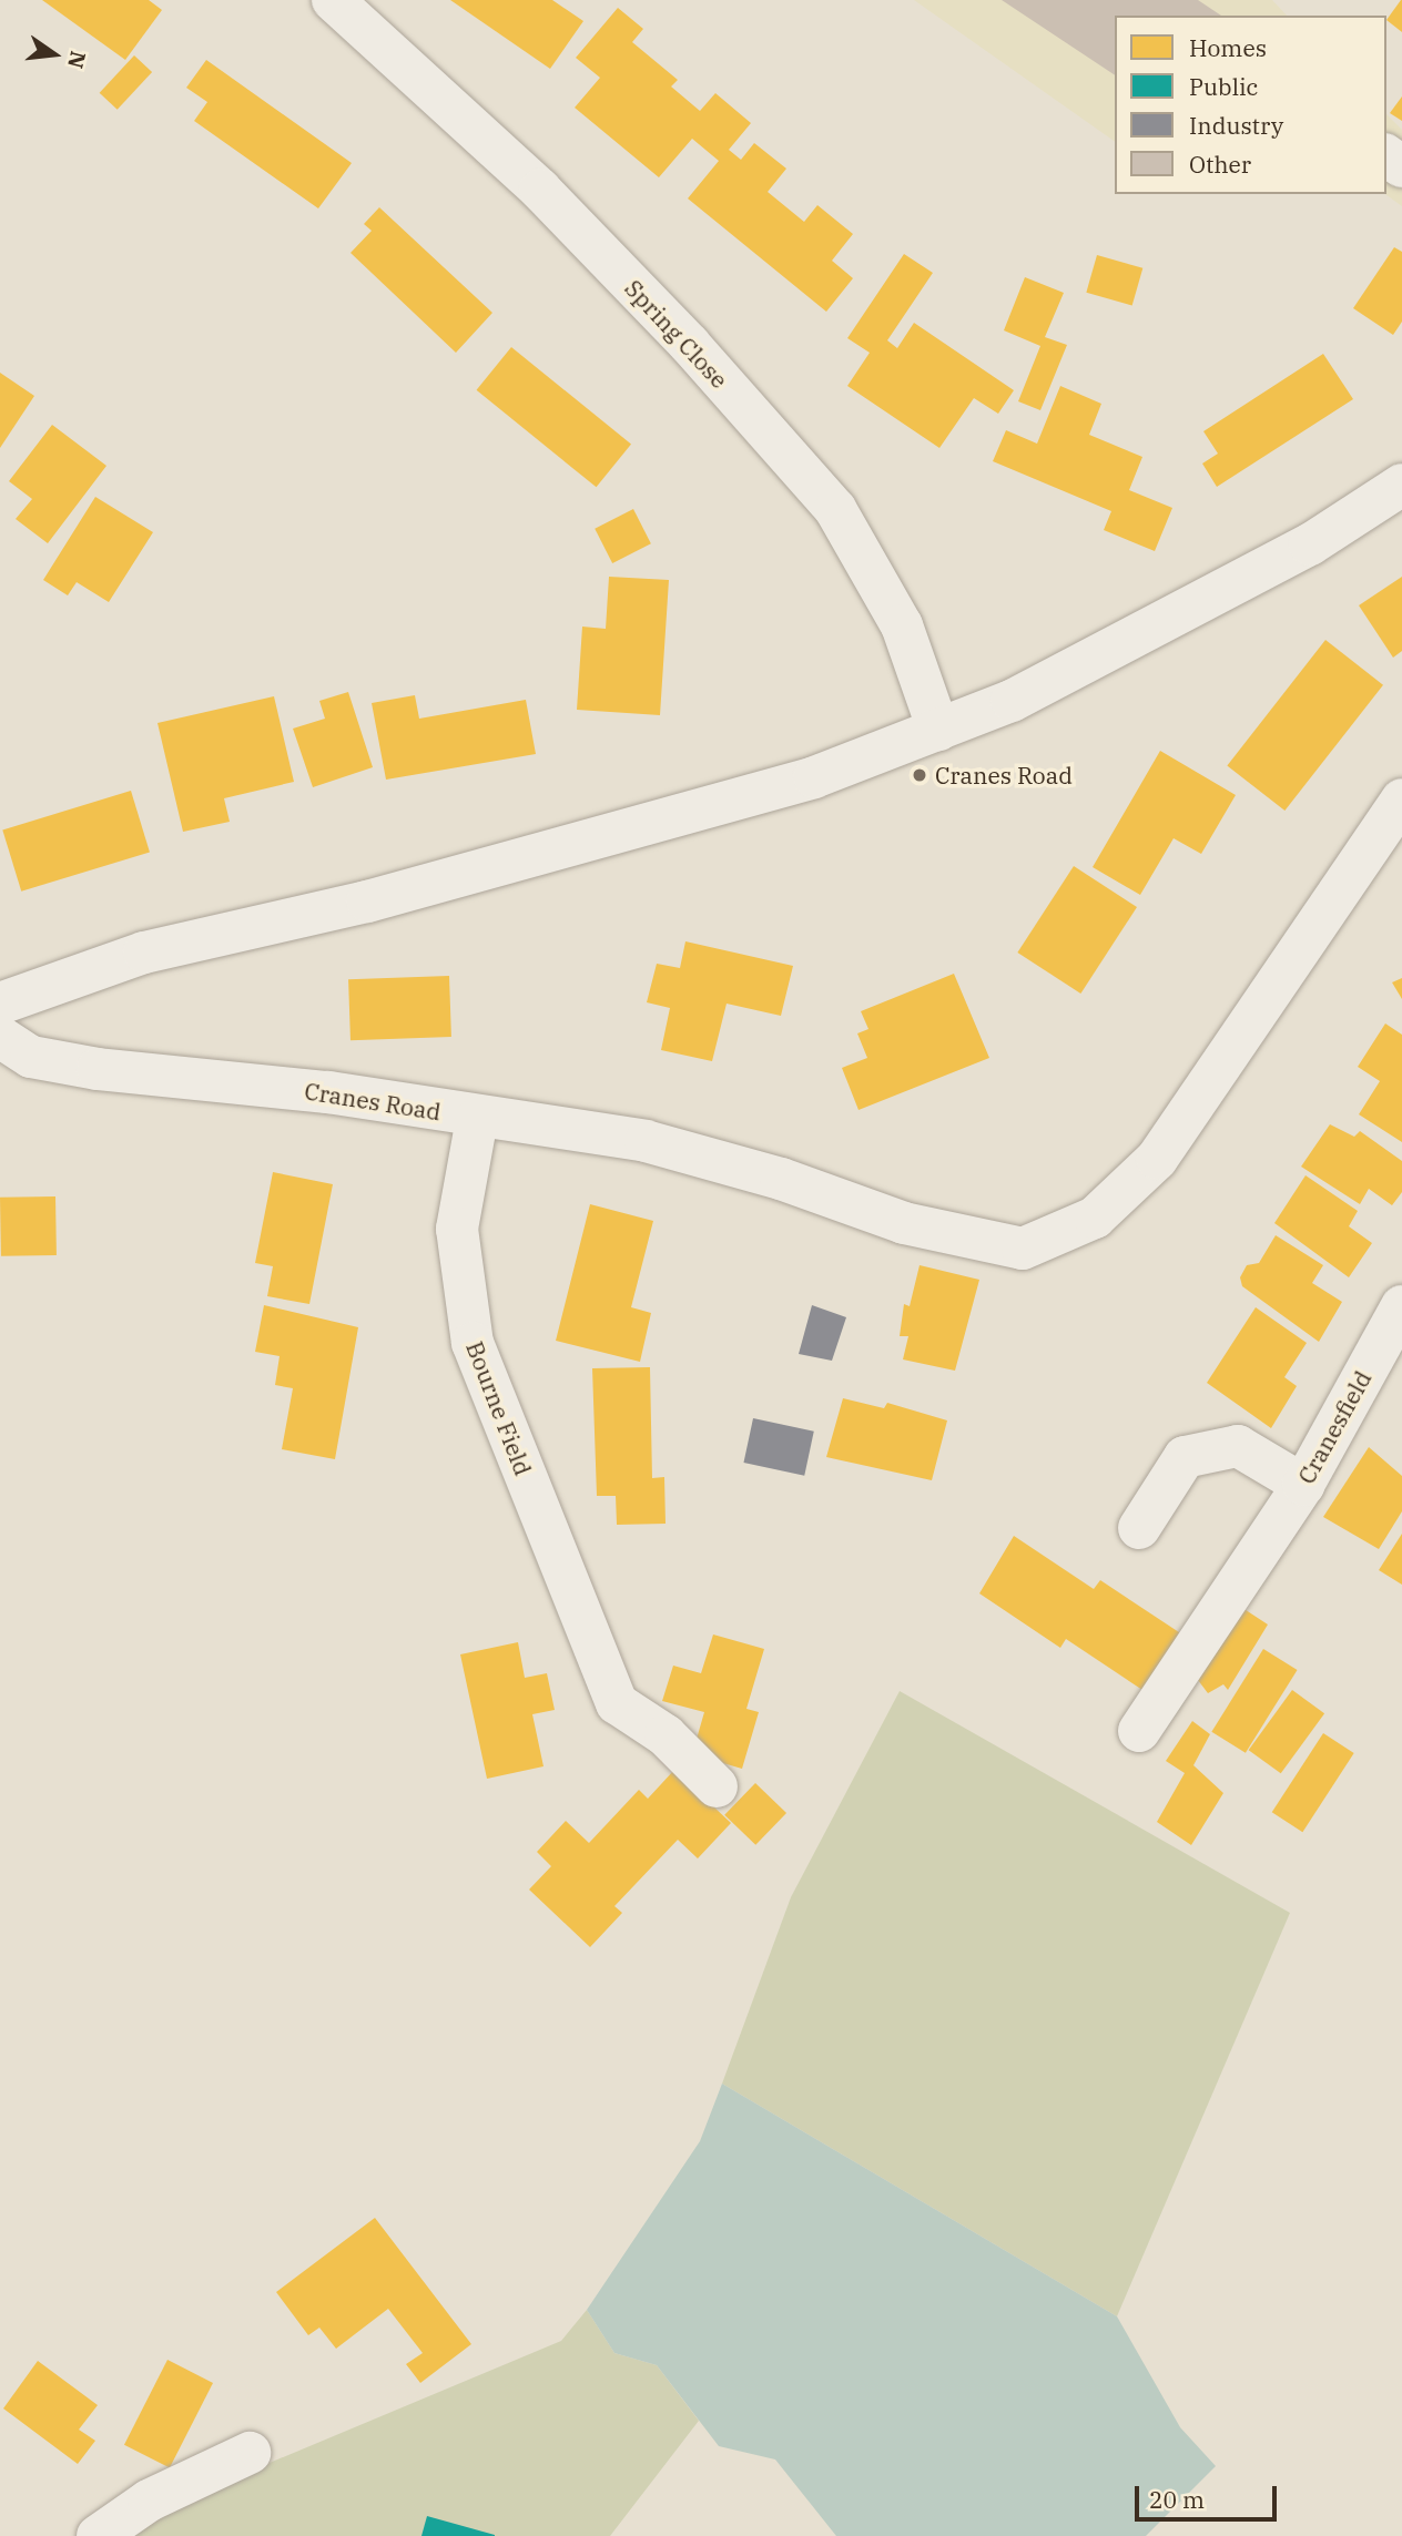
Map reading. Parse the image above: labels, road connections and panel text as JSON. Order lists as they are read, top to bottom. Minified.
{"streets":{"street":["Spring Close","Cranes Road","Bourne Field","Cranesfield"]},"crossings":[["Cranes Road","Bourne Field"]],"places":["Cranes Road"],"legend":["Homes","Public","Industry","Other"],"scale_bar":"20 m","north":"right"}
